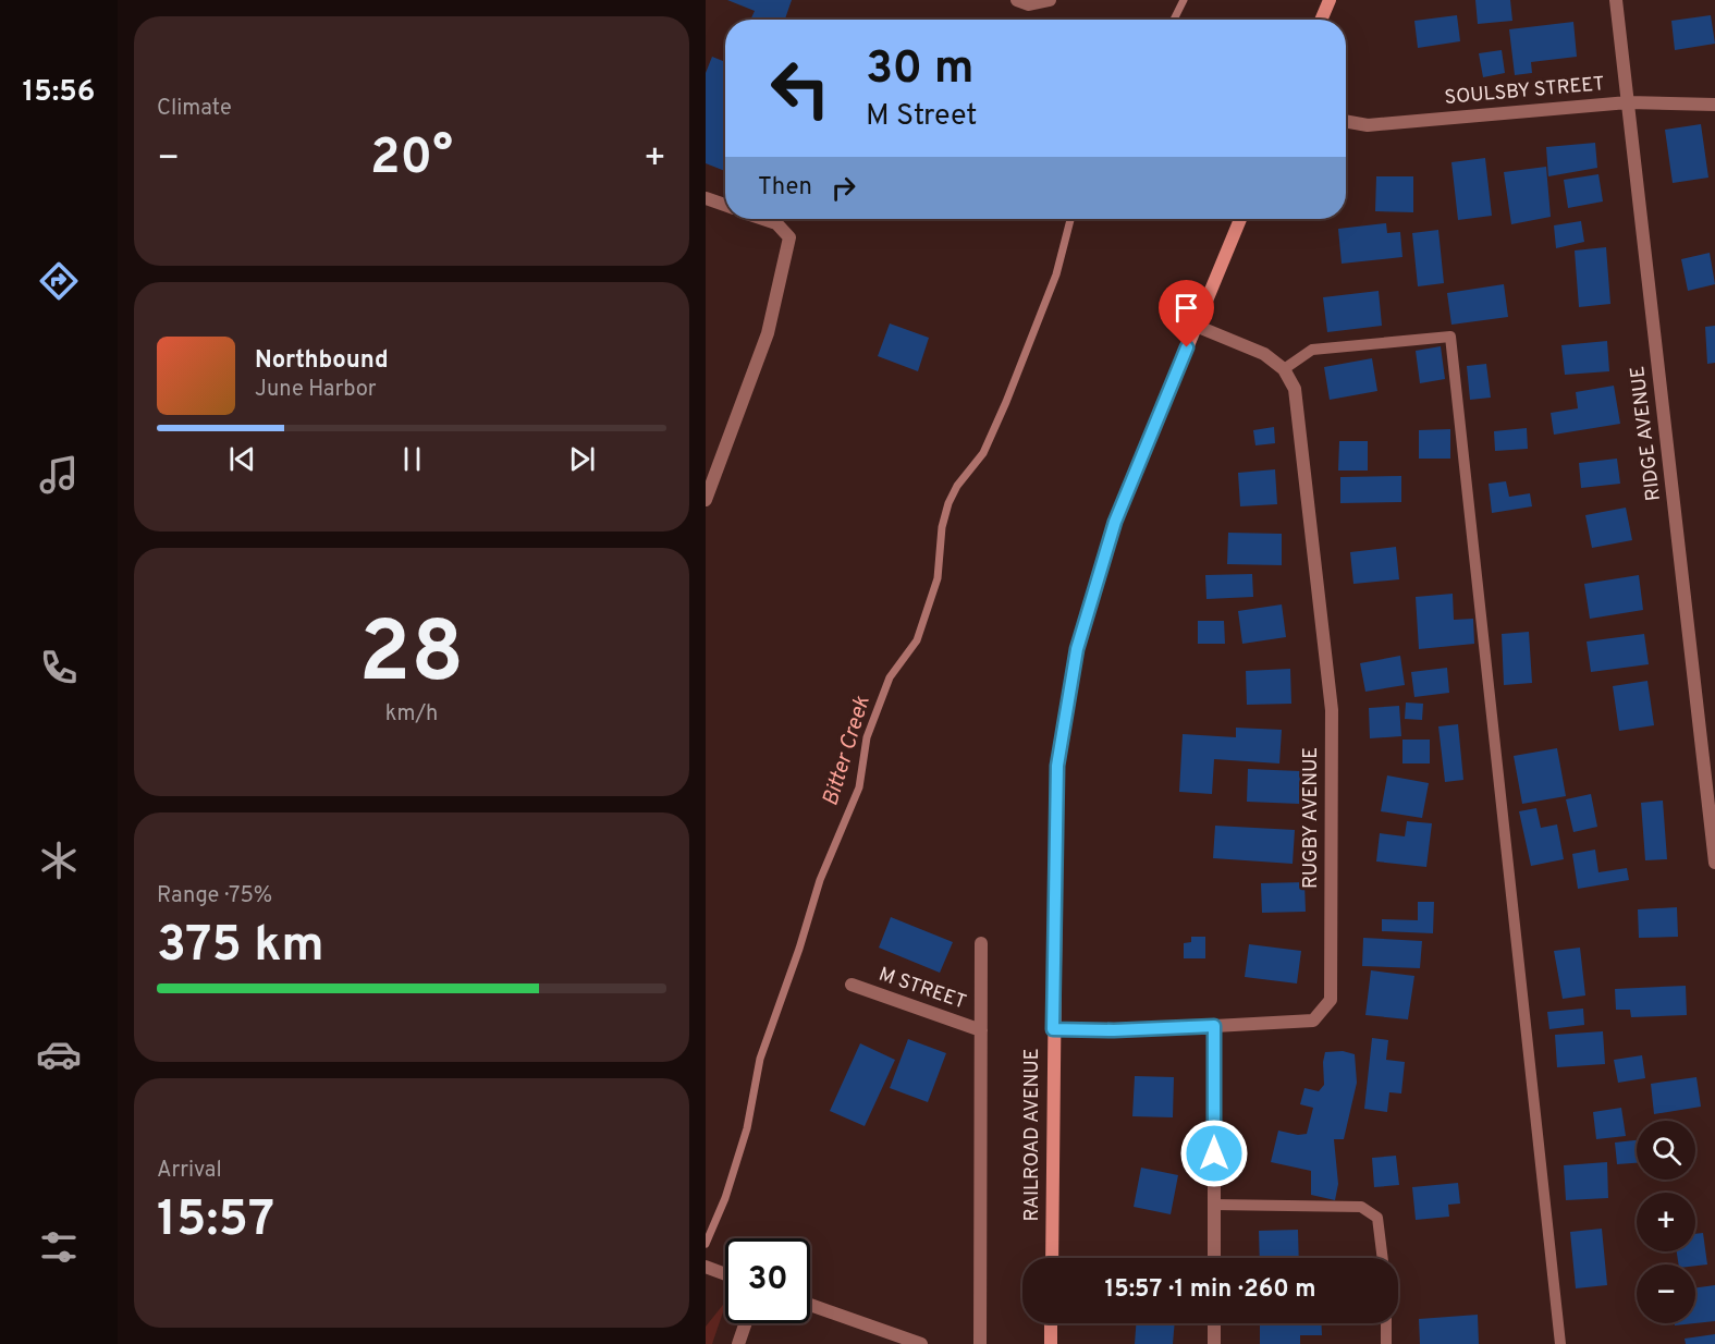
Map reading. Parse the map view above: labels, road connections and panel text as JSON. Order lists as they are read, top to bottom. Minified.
{"streets":{"street":["SOULSBY STREET","RIDGE AVENUE","RUGBY AVENUE","M STREET","RAILROAD AVENUE"]},"crossings":[["SOULSBY STREET","RIDGE AVENUE"]],"water":["Bitter Creek"],"page":{"tabs":"15:56","tile":["Climate",["28","km/h"],["Range · 75%","375 km"],["Arrival","15:57"]],"turn":["30 m","M Street"],"heat":["−","20°","+"],"then":"Then","song":["Northbound","June Harbor"],"map_buttons":["+","−"],"limit":"30","trip":"15:57 · 1 min · 260 m"}}
